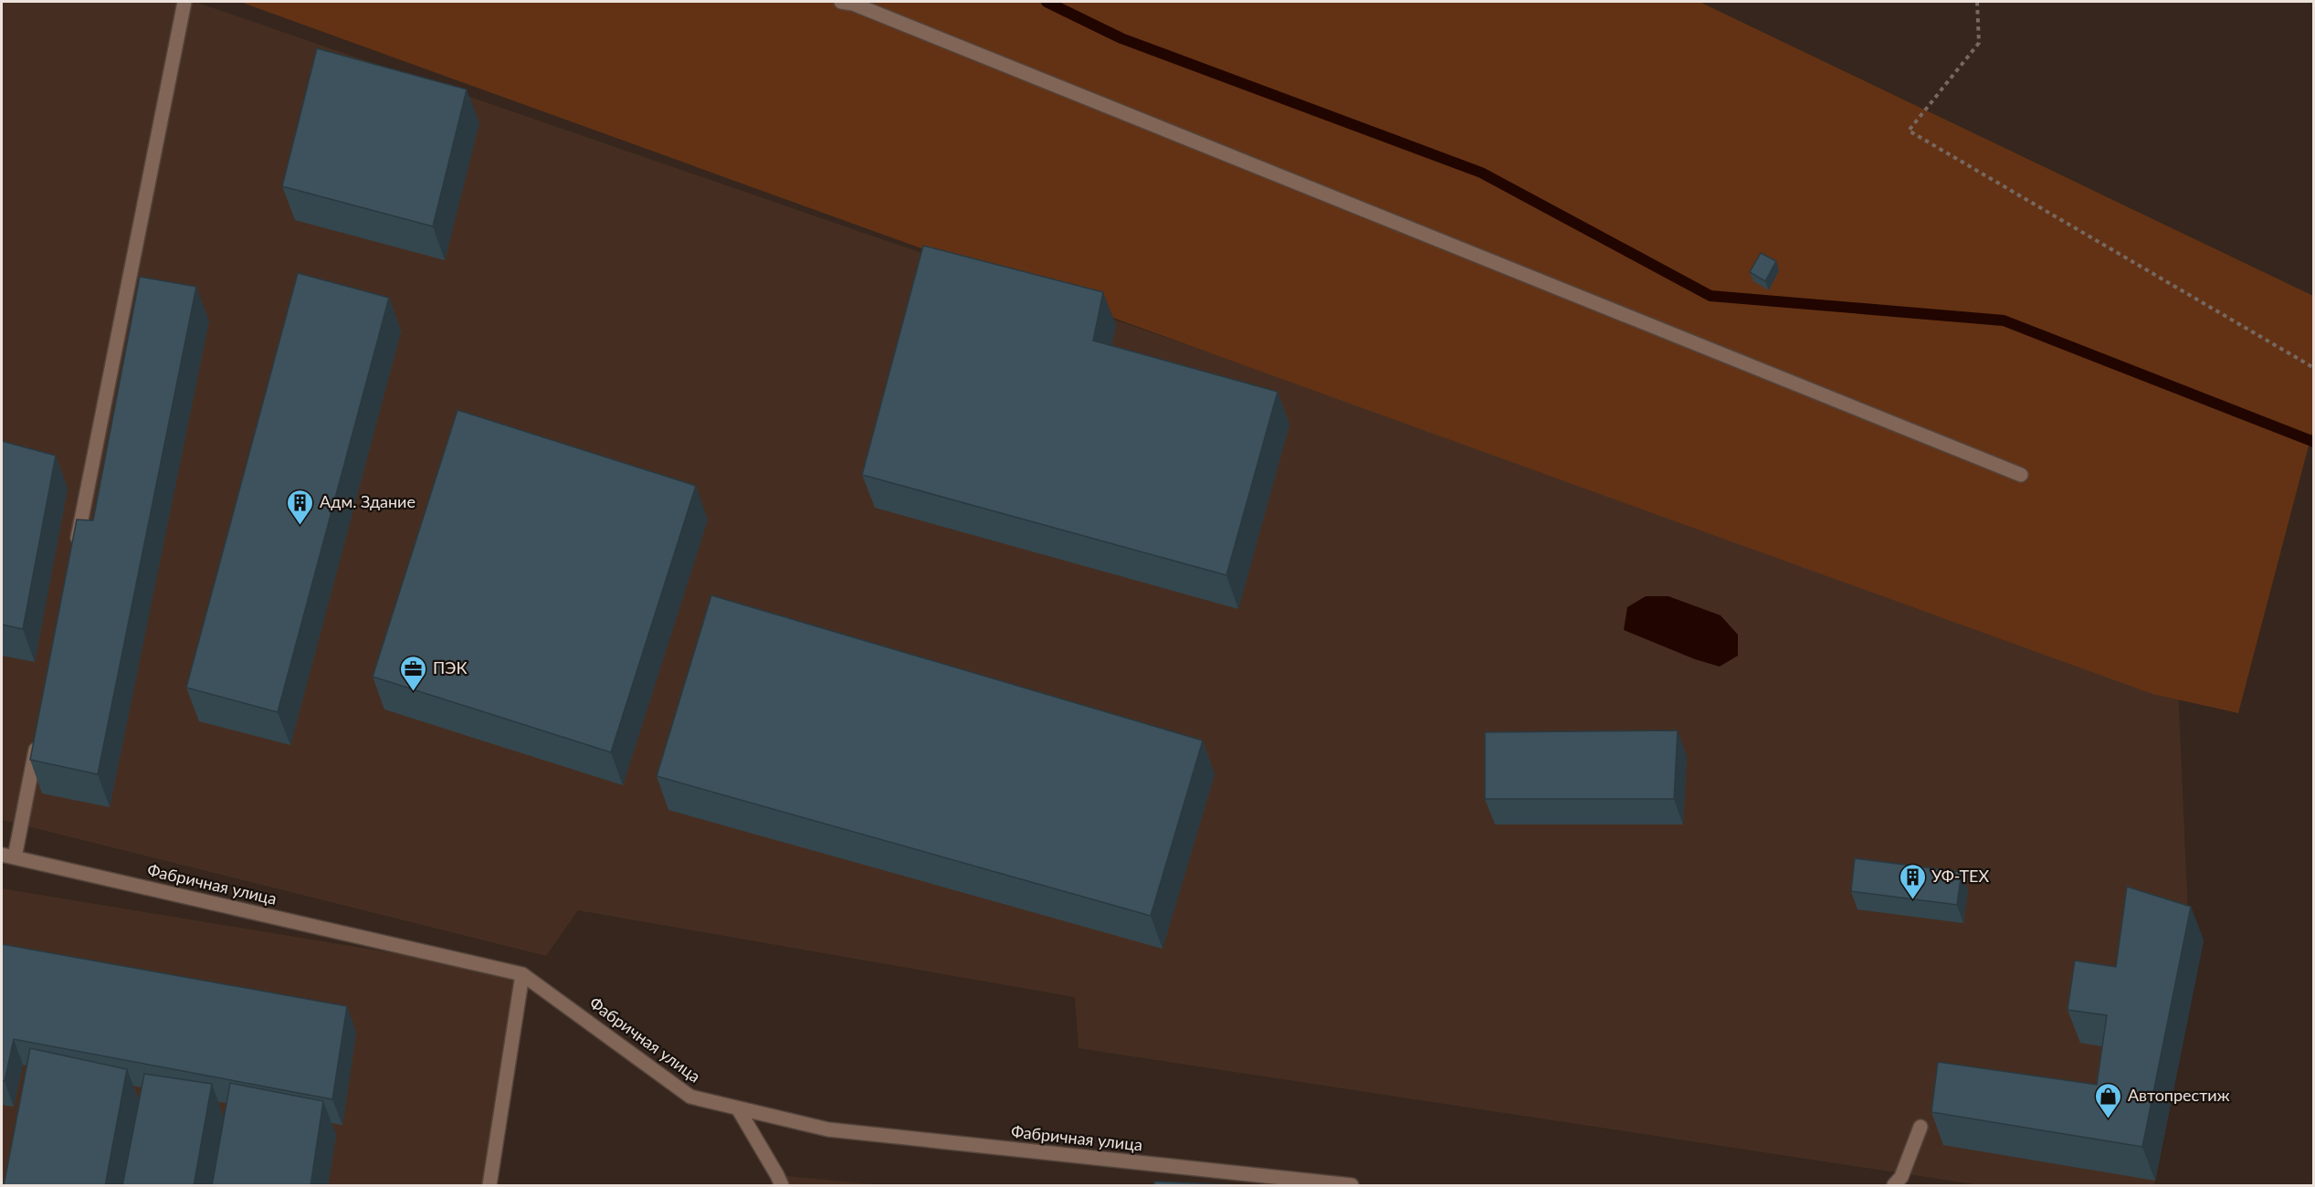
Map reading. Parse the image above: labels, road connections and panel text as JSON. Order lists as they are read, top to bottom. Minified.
{"streets":{"lane":["Фабричная улица"]},"places":{"building":["Адм. Здание","УФ-ТЕХ"],"office":["ПЭК"],"shop":["Автопрестиж"]}}
